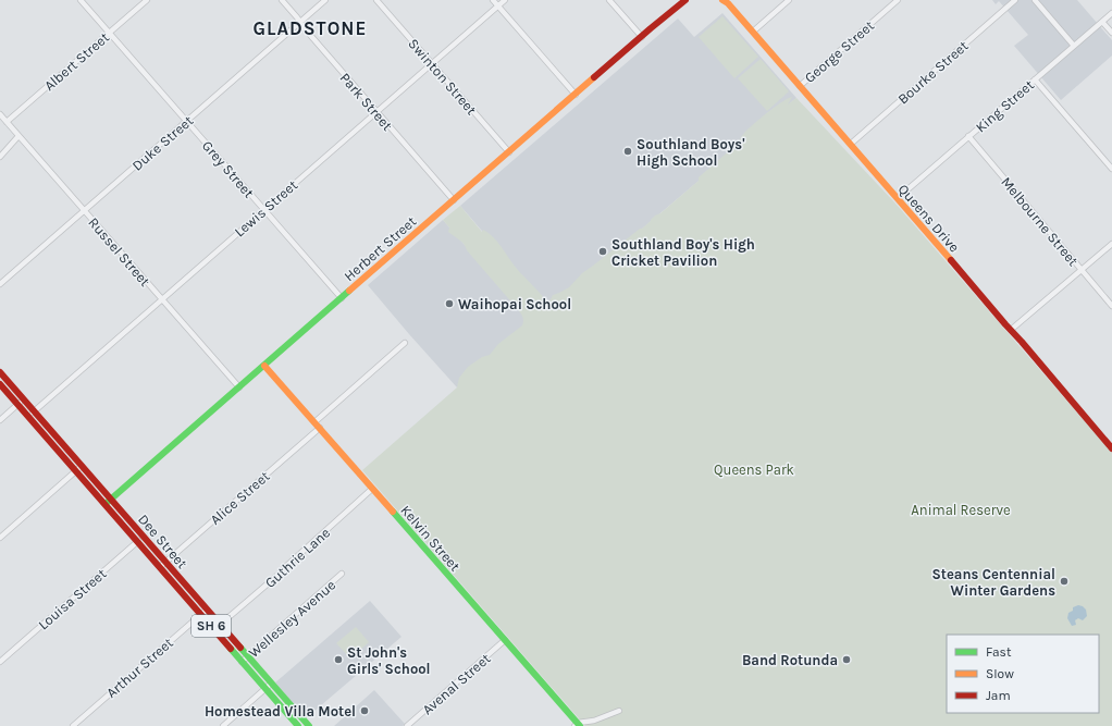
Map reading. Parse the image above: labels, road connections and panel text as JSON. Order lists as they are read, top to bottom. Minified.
{"streets":{"main road":["Queens Drive","Herbert Street","Kelvin Street","Dee Street","SH 6"],"street":["George Street","Albert Street","Bourke Street","Swinton Street","Park Street","King Street","Duke Street","Grey Street","Lewis Street","Melbourne Street","Russel Street","Alice Street","Guthrie Lane","Louisa Street","Wellesley Avenue","Arthur Street","Avenal Street"]},"crossings":[["George Street","Queens Drive"],["Albert Street","Grey Street"],["Albert Street","Russel Street"],["Bourke Street","Queens Drive"],["Swinton Street","Lewis Street"],["Swinton Street","Herbert Street"],["Park Street","Duke Street"],["Park Street","Lewis Street"],["Park Street","Herbert Street"],["King Street","Queens Drive"],["King Street","Melbourne Street"],["Duke Street","Grey Street"],["Duke Street","Russel Street"],["Grey Street","Lewis Street"],["Grey Street","Herbert Street"],["Lewis Street","Russel Street"],["Lewis Street","Dee Street"],["Herbert Street","Russel Street"],["Herbert Street","Kelvin Street"],["Herbert Street","Dee Street"],["Alice Street","Kelvin Street"],["Alice Street","Dee Street"],["Kelvin Street","Guthrie Lane"],["Kelvin Street","Avenal Street"],["Dee Street","Guthrie Lane"],["Dee Street","Louisa Street"],["Dee Street","Wellesley Avenue"],["Dee Street","Arthur Street"]],"districts":["GLADSTONE"],"parks":["Queens Park","Animal Reserve"],"places":["Southland Boys' High School","Southland Boy's High Cricket Pavilion","Waihopai School","Steans Centennial Winter Gardens","St John's Girls' School","Band Rotunda","Homestead Villa Motel"],"legend":["Fast","Slow","Jam"]}
